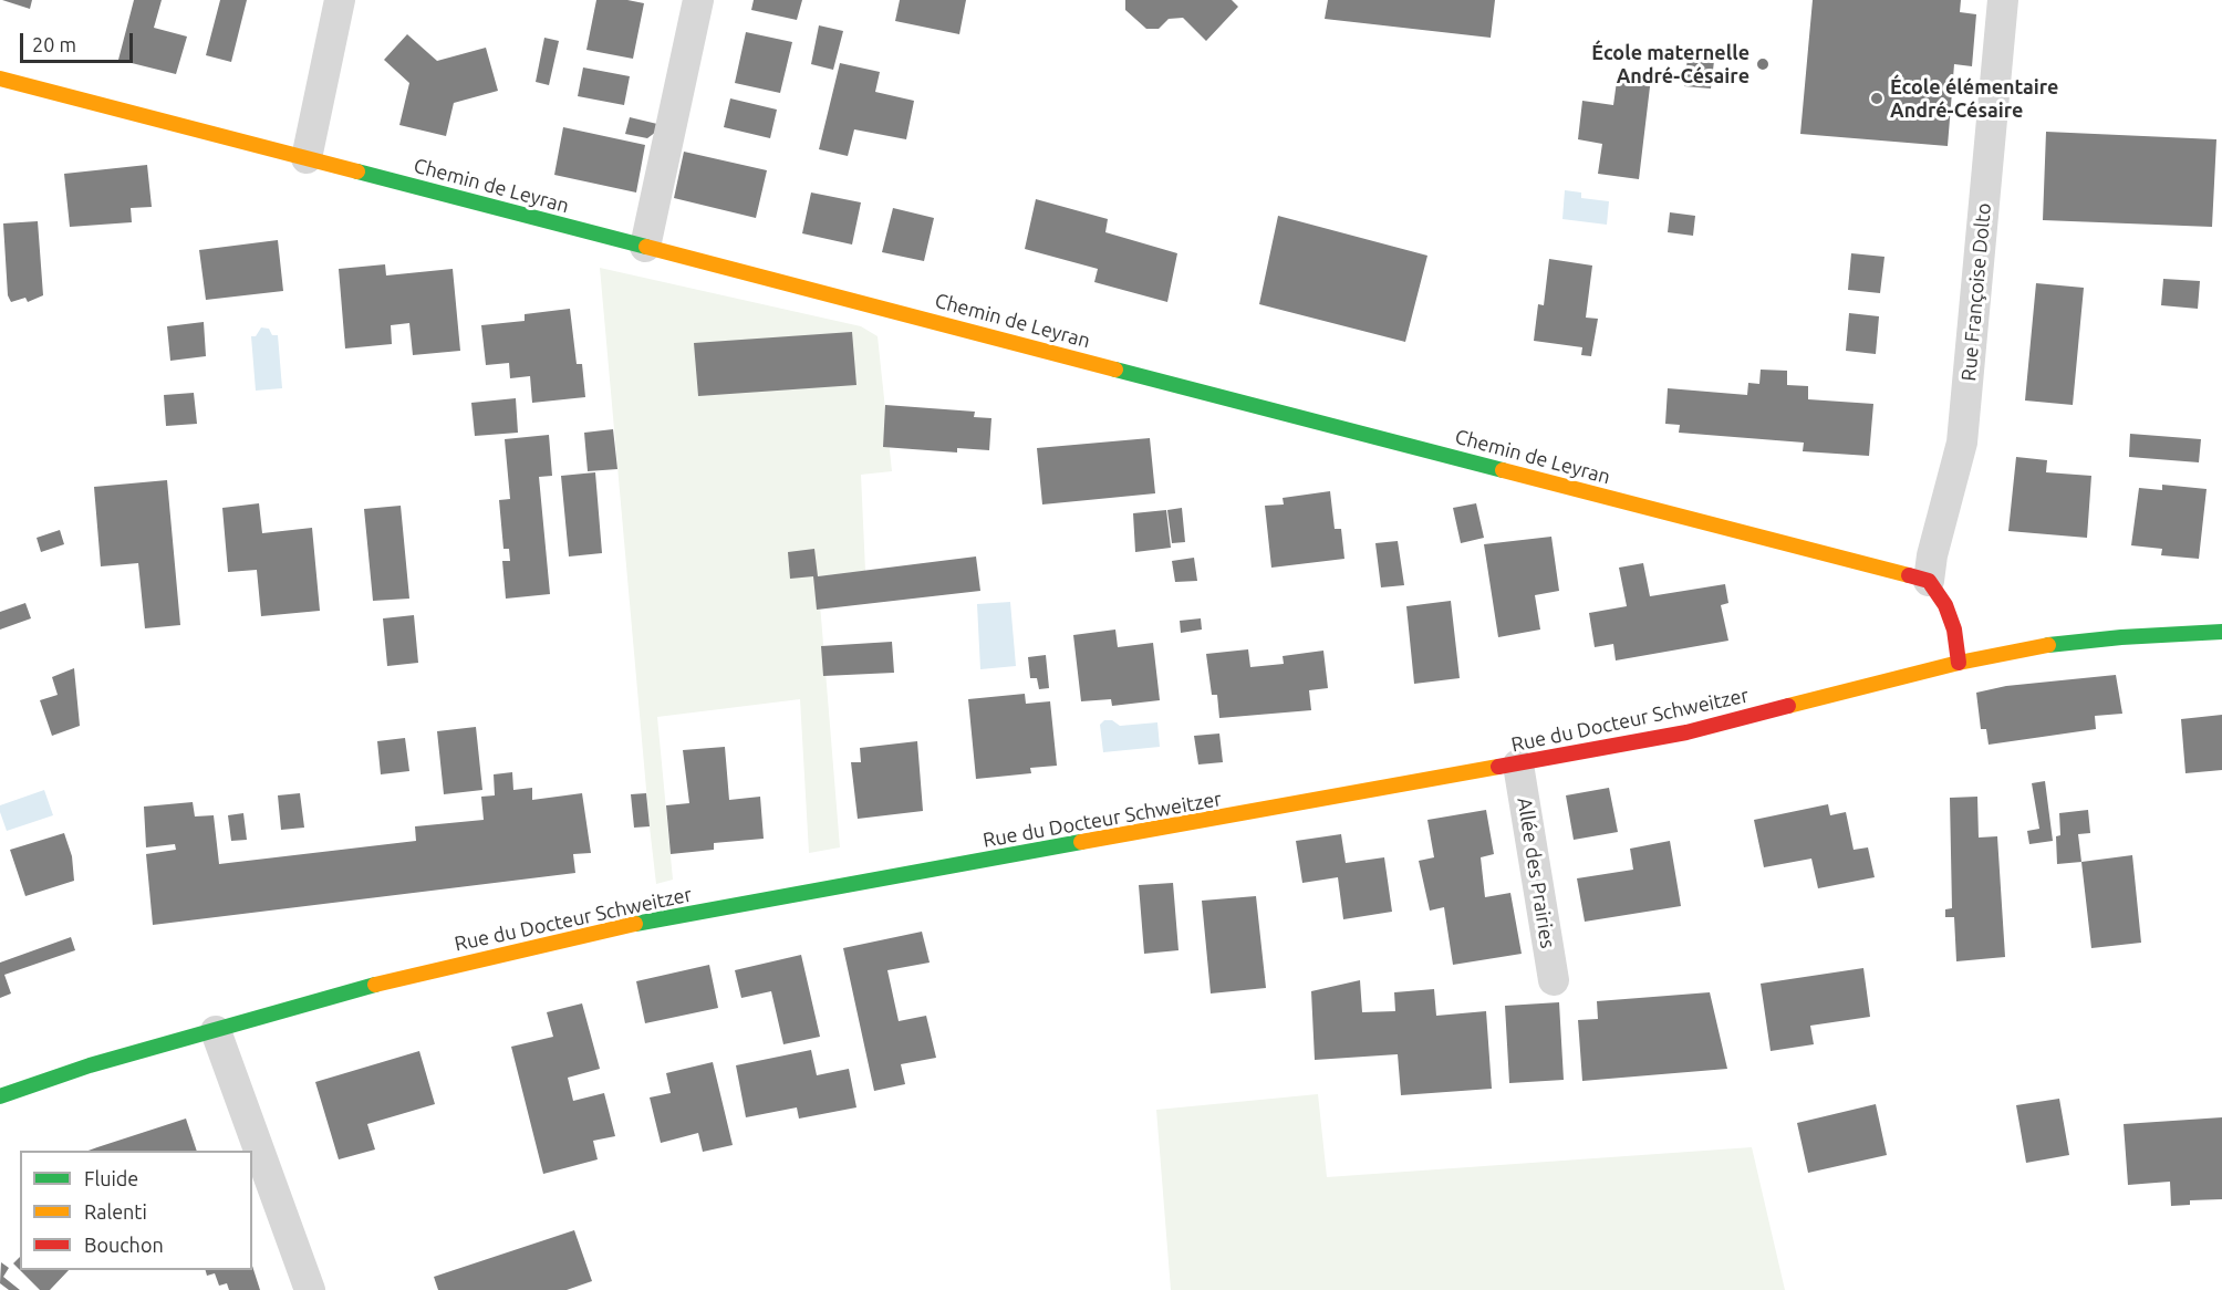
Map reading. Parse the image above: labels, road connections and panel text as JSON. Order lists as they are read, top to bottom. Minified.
{"streets":{"street":["Chemin de Leyran","Rue Françoise Dolto","Rue du Docteur Schweitzer","Allée des Prairies"]},"crossings":[["Chemin de Leyran","Rue Françoise Dolto"],["Rue du Docteur Schweitzer","Allée des Prairies"]],"places":["École maternelle André-Césaire","École élémentaire André-Césaire"],"legend":["Fluide","Ralenti","Bouchon"],"scale_bar":"20 m"}
